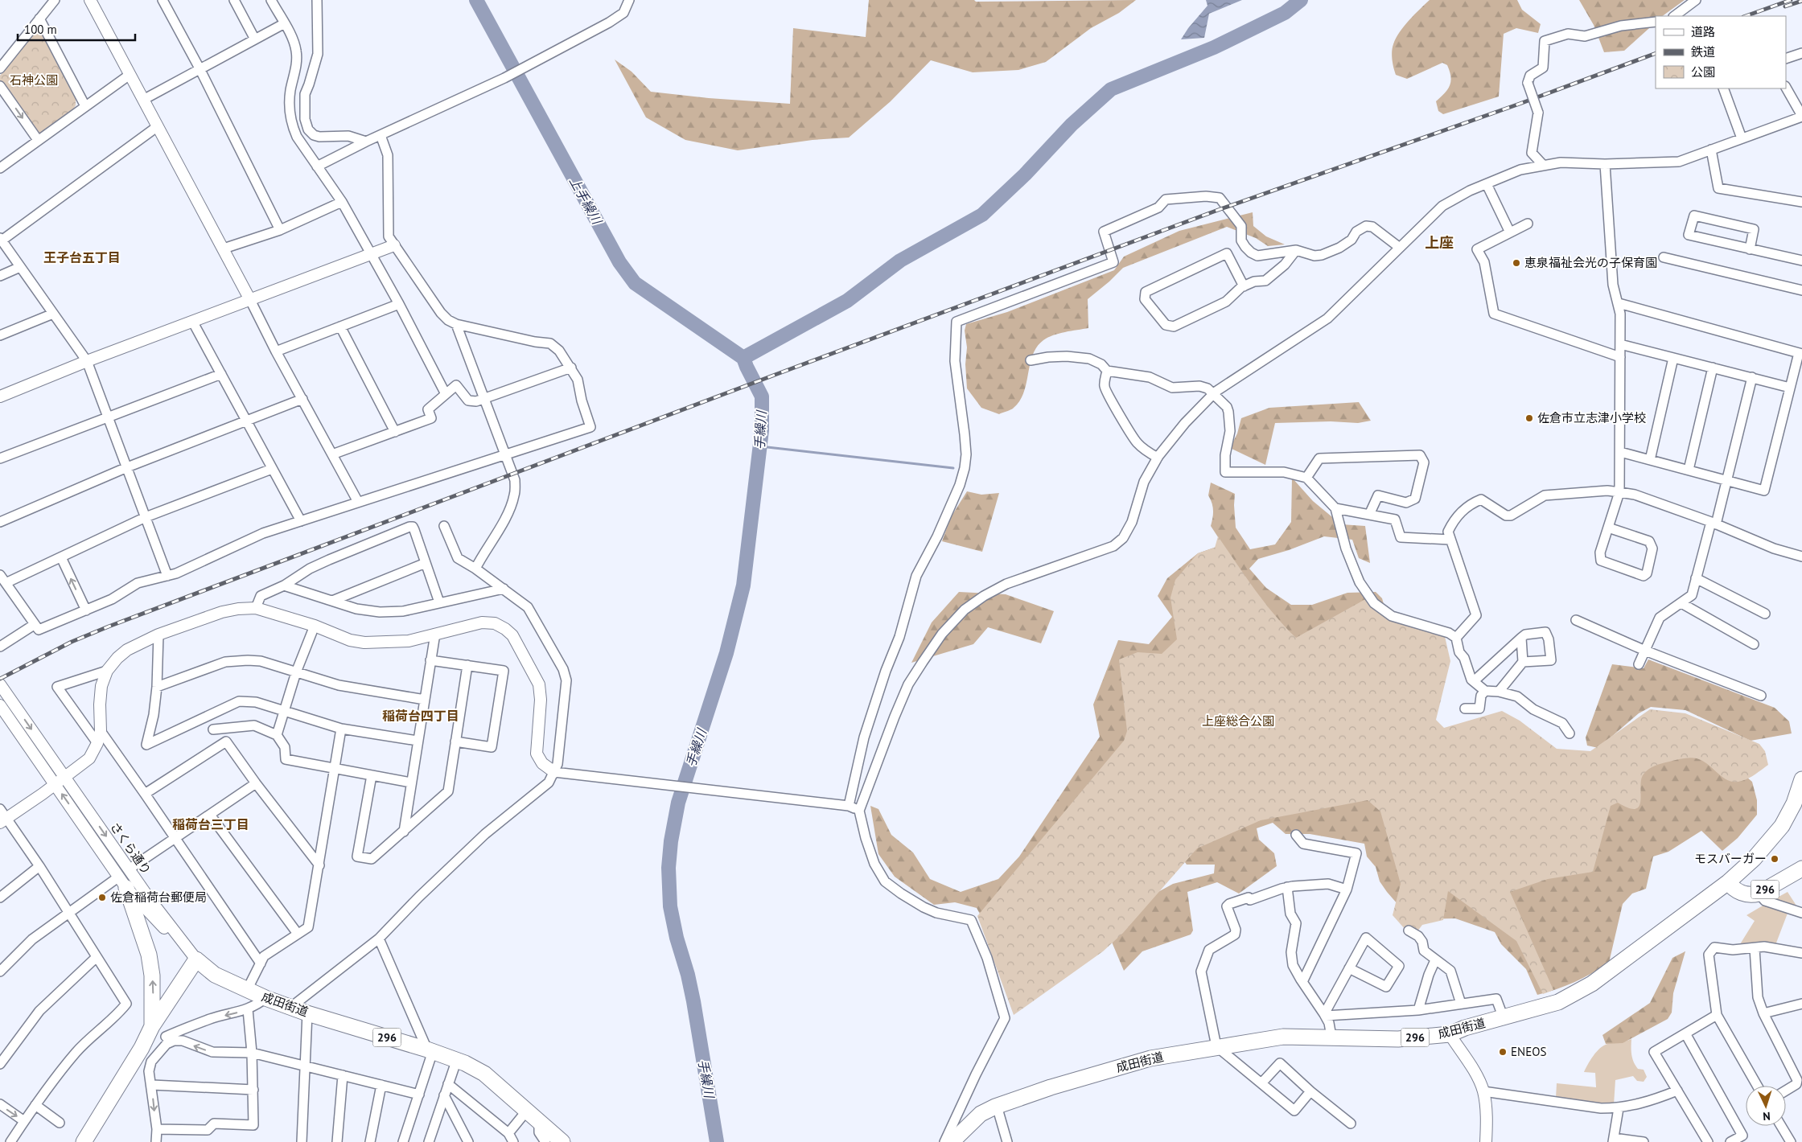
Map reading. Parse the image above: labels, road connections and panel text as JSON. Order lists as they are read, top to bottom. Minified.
{"streets":{"highway":["296","成田街道"],"street":["さくら通り"]},"crossings":[["さくら通り","成田街道"],["296","成田街道"]],"districts":["上座","王子台五丁目","稲荷台四丁目","稲荷台三丁目"],"water":["上手繰川","手繰川"],"parks":["石神公園","上座総合公園"],"places":["恵泉福祉会光の子保育園","佐倉市立志津小学校","モスバーガー","佐倉稲荷台郵便局","ENEOS"],"legend":["道路","鉄道","公園"],"scale_bar":"100 m","north":"bottom"}
